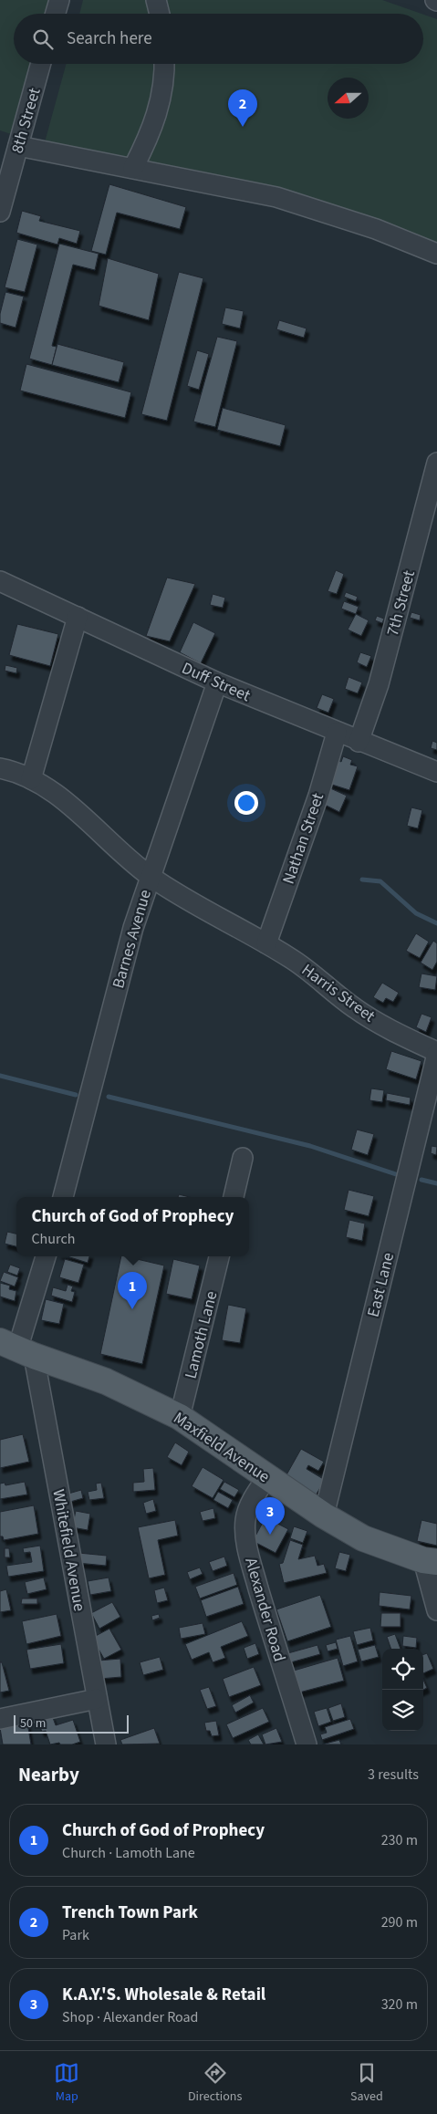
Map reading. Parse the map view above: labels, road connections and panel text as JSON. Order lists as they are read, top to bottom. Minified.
{"streets":{"main road":["Maxfield Avenue"],"street":["8th Street","7th Street","Duff Street","Nathan Street","Barnes Avenue","Harris Street","East Lane","Lamoth Lane","Whitefield Avenue","Alexander Road"]},"crossings":[["7th Street","Duff Street"],["Duff Street","Nathan Street"],["Duff Street","Barnes Avenue"],["Nathan Street","Harris Street"],["Barnes Avenue","Harris Street"],["Harris Street","East Lane"],["East Lane","Maxfield Avenue"],["Lamoth Lane","Maxfield Avenue"],["Maxfield Avenue","Whitefield Avenue"],["Maxfield Avenue","Alexander Road"]],"scale_bar":"50 m","north":"left","page":{"search":"Search here","pins":["2","1","3"],"popup":["Church of God of Prophecy","Church"],"scale":"50 m","heading":["Nearby","3 results"],"list":[{"mark":"1","name":"Church of God of Prophecy","note":"Church · Lamoth Lane","value":"230 m"},{"mark":"2","name":"Trench Town Park","note":"Park","value":"290 m"},{"mark":"3","name":"K.A.Y.'S. Wholesale & Retail","note":"Shop · Alexander Road","value":"320 m"}],"nav":["Map","Directions","Saved"]}}
